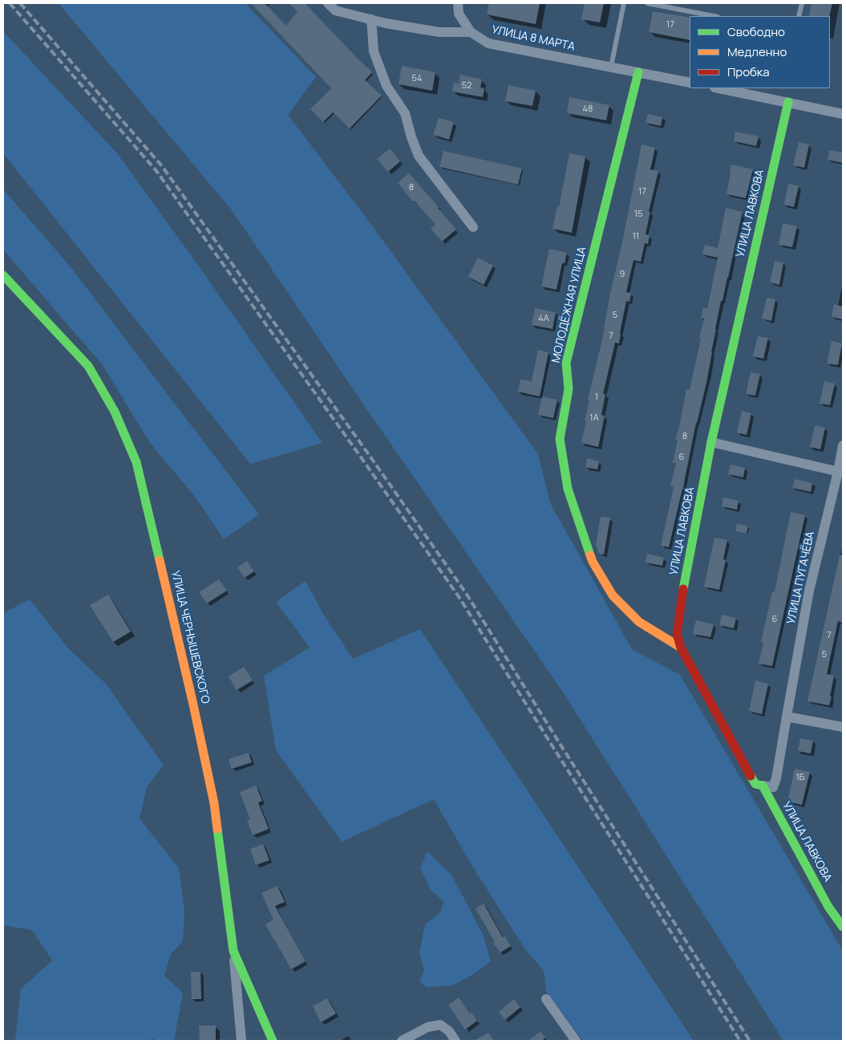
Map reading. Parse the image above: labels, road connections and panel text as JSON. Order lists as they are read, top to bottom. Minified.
{"streets":{"street":["УЛИЦА 8 МАРТА","УЛИЦА ЛАВКОВА","МОЛОДЁЖНАЯ УЛИЦА","УЛИЦА ПУГАЧЁВА","УЛИЦА ЧЕРНЫШЕВСКОГО"]},"crossings":[["УЛИЦА 8 МАРТА","МОЛОДЁЖНАЯ УЛИЦА"],["УЛИЦА ЛАВКОВА","МОЛОДЁЖНАЯ УЛИЦА"],["УЛИЦА ЛАВКОВА","УЛИЦА ПУГАЧЁВА"]],"house_numbers":["17","54","52","48","8","17","15","11","9","5","4А","7","1","1А","8","6","6","7","5","1Б"],"legend":["Свободно","Медленно","Пробка"]}
